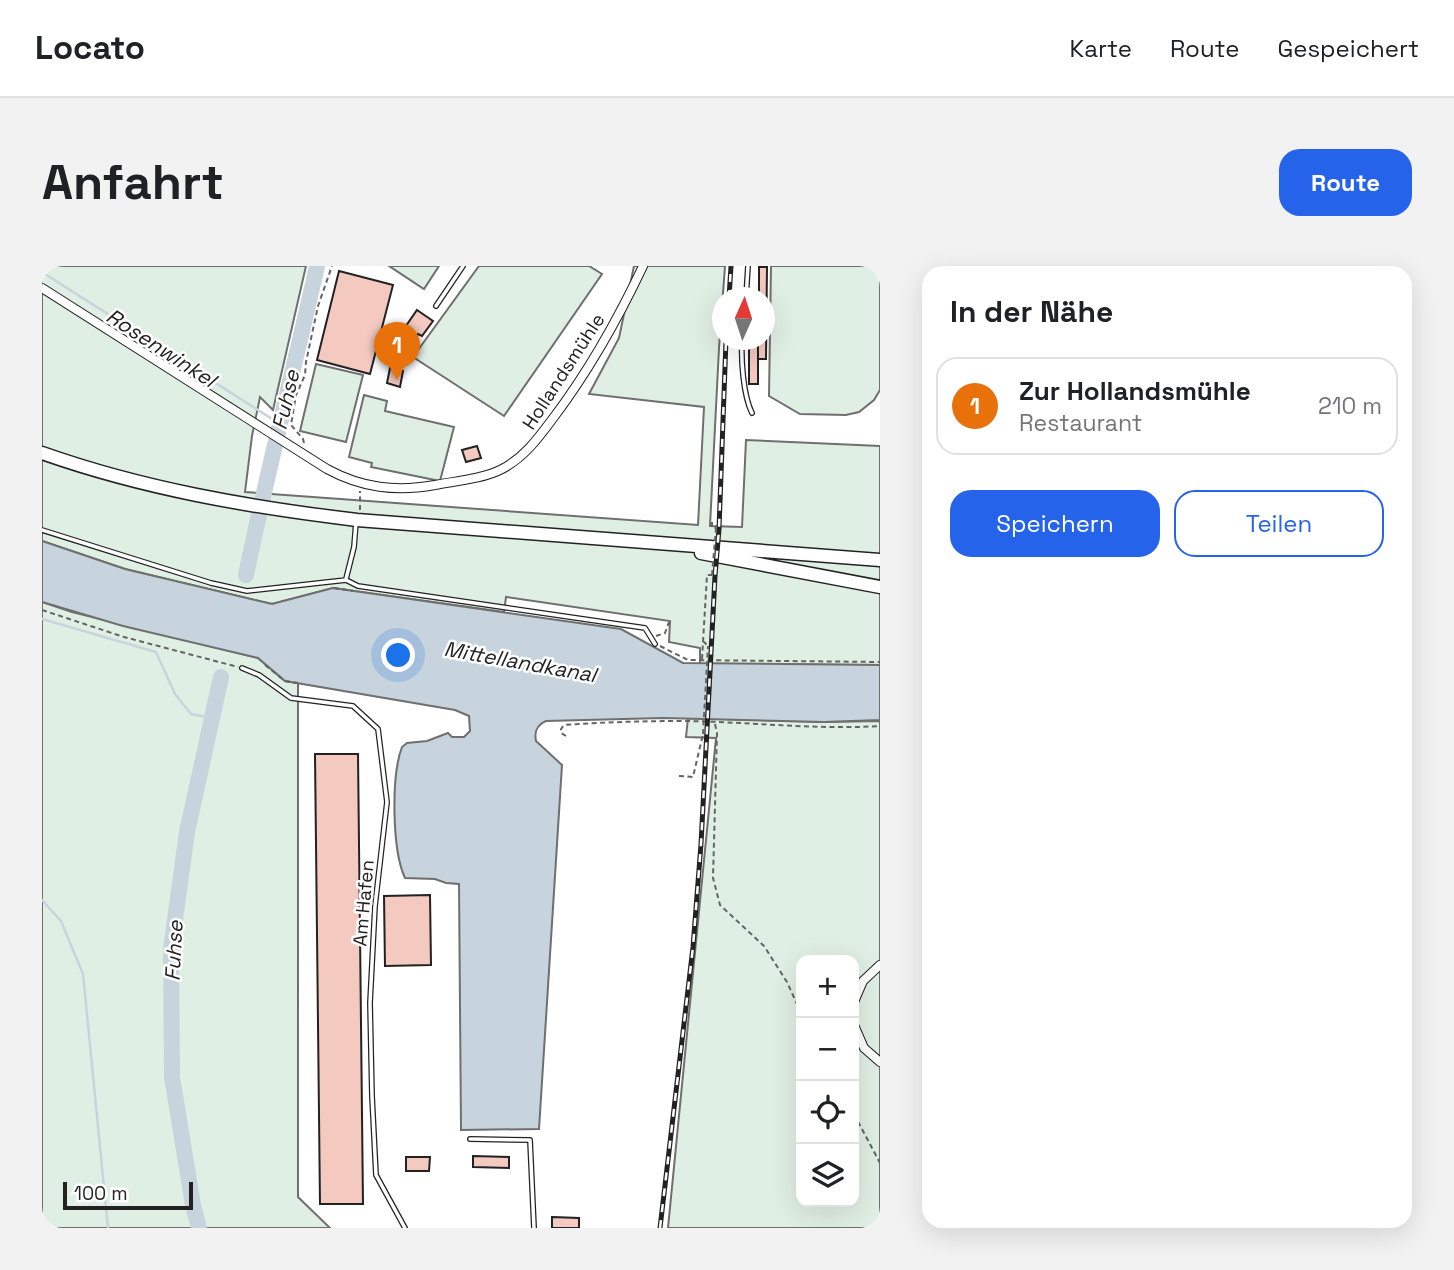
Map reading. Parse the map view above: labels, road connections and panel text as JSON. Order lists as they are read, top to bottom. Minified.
{"streets":{"street":["Hollandsmühle"],"lane":["Am Hafen"]},"water":["Rosenwinkel","Fuhse","Mittellandkanal"],"scale_bar":"100 m","north":"top","page":{"header":"Locato","nav":["Karte","Route","Gespeichert"],"buttons":["Route",["Speichern","Teilen"]],"title":"Anfahrt","heading":"In der Nähe","pins":"1","list":[{"mark":"1","name":"Zur Hollandsmühle","note":"Restaurant","value":"210 m"}],"map_buttons":["+","−"],"scale":"100 m"}}
